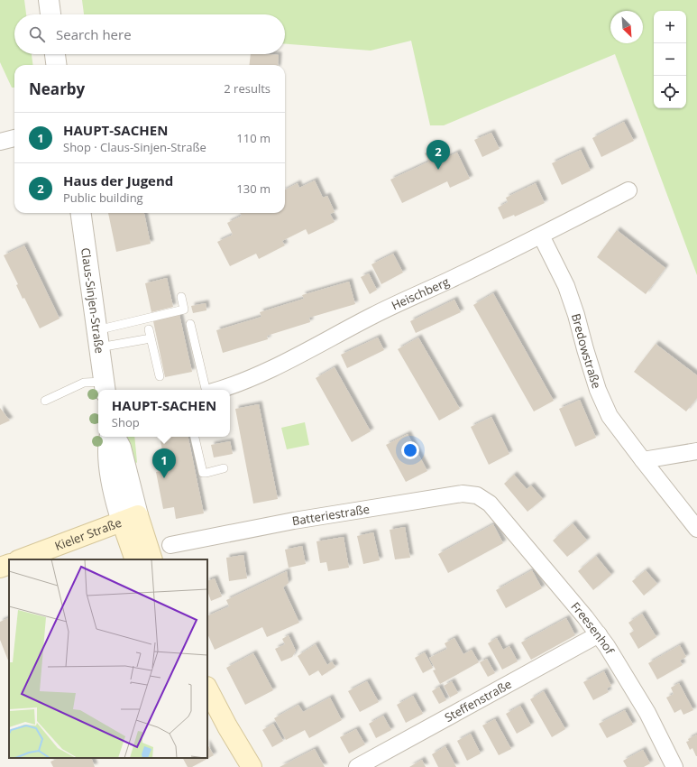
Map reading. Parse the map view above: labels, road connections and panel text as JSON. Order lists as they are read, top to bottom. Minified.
{"streets":{"main road":["Kieler Straße"],"street":["Heischberg","Claus-Sinjen-Straße","Bredowstraße","Batteriestraße","Freesenhof","Steffenstraße"]},"crossings":[["Heischberg","Bredowstraße"],["Batteriestraße","Freesenhof"],["Freesenhof","Steffenstraße"]],"north":"bottom right","page":{"map_buttons":["+","−"],"search":"Search here","heading":["Nearby","2 results"],"list":[{"mark":"1","name":"HAUPT-SACHEN","note":"Shop · Claus-Sinjen-Straße","value":"110 m"},{"mark":"2","name":"Haus der Jugend","note":"Public building","value":"130 m"}],"pins":["2","1"],"popup":["HAUPT-SACHEN","Shop"]}}
